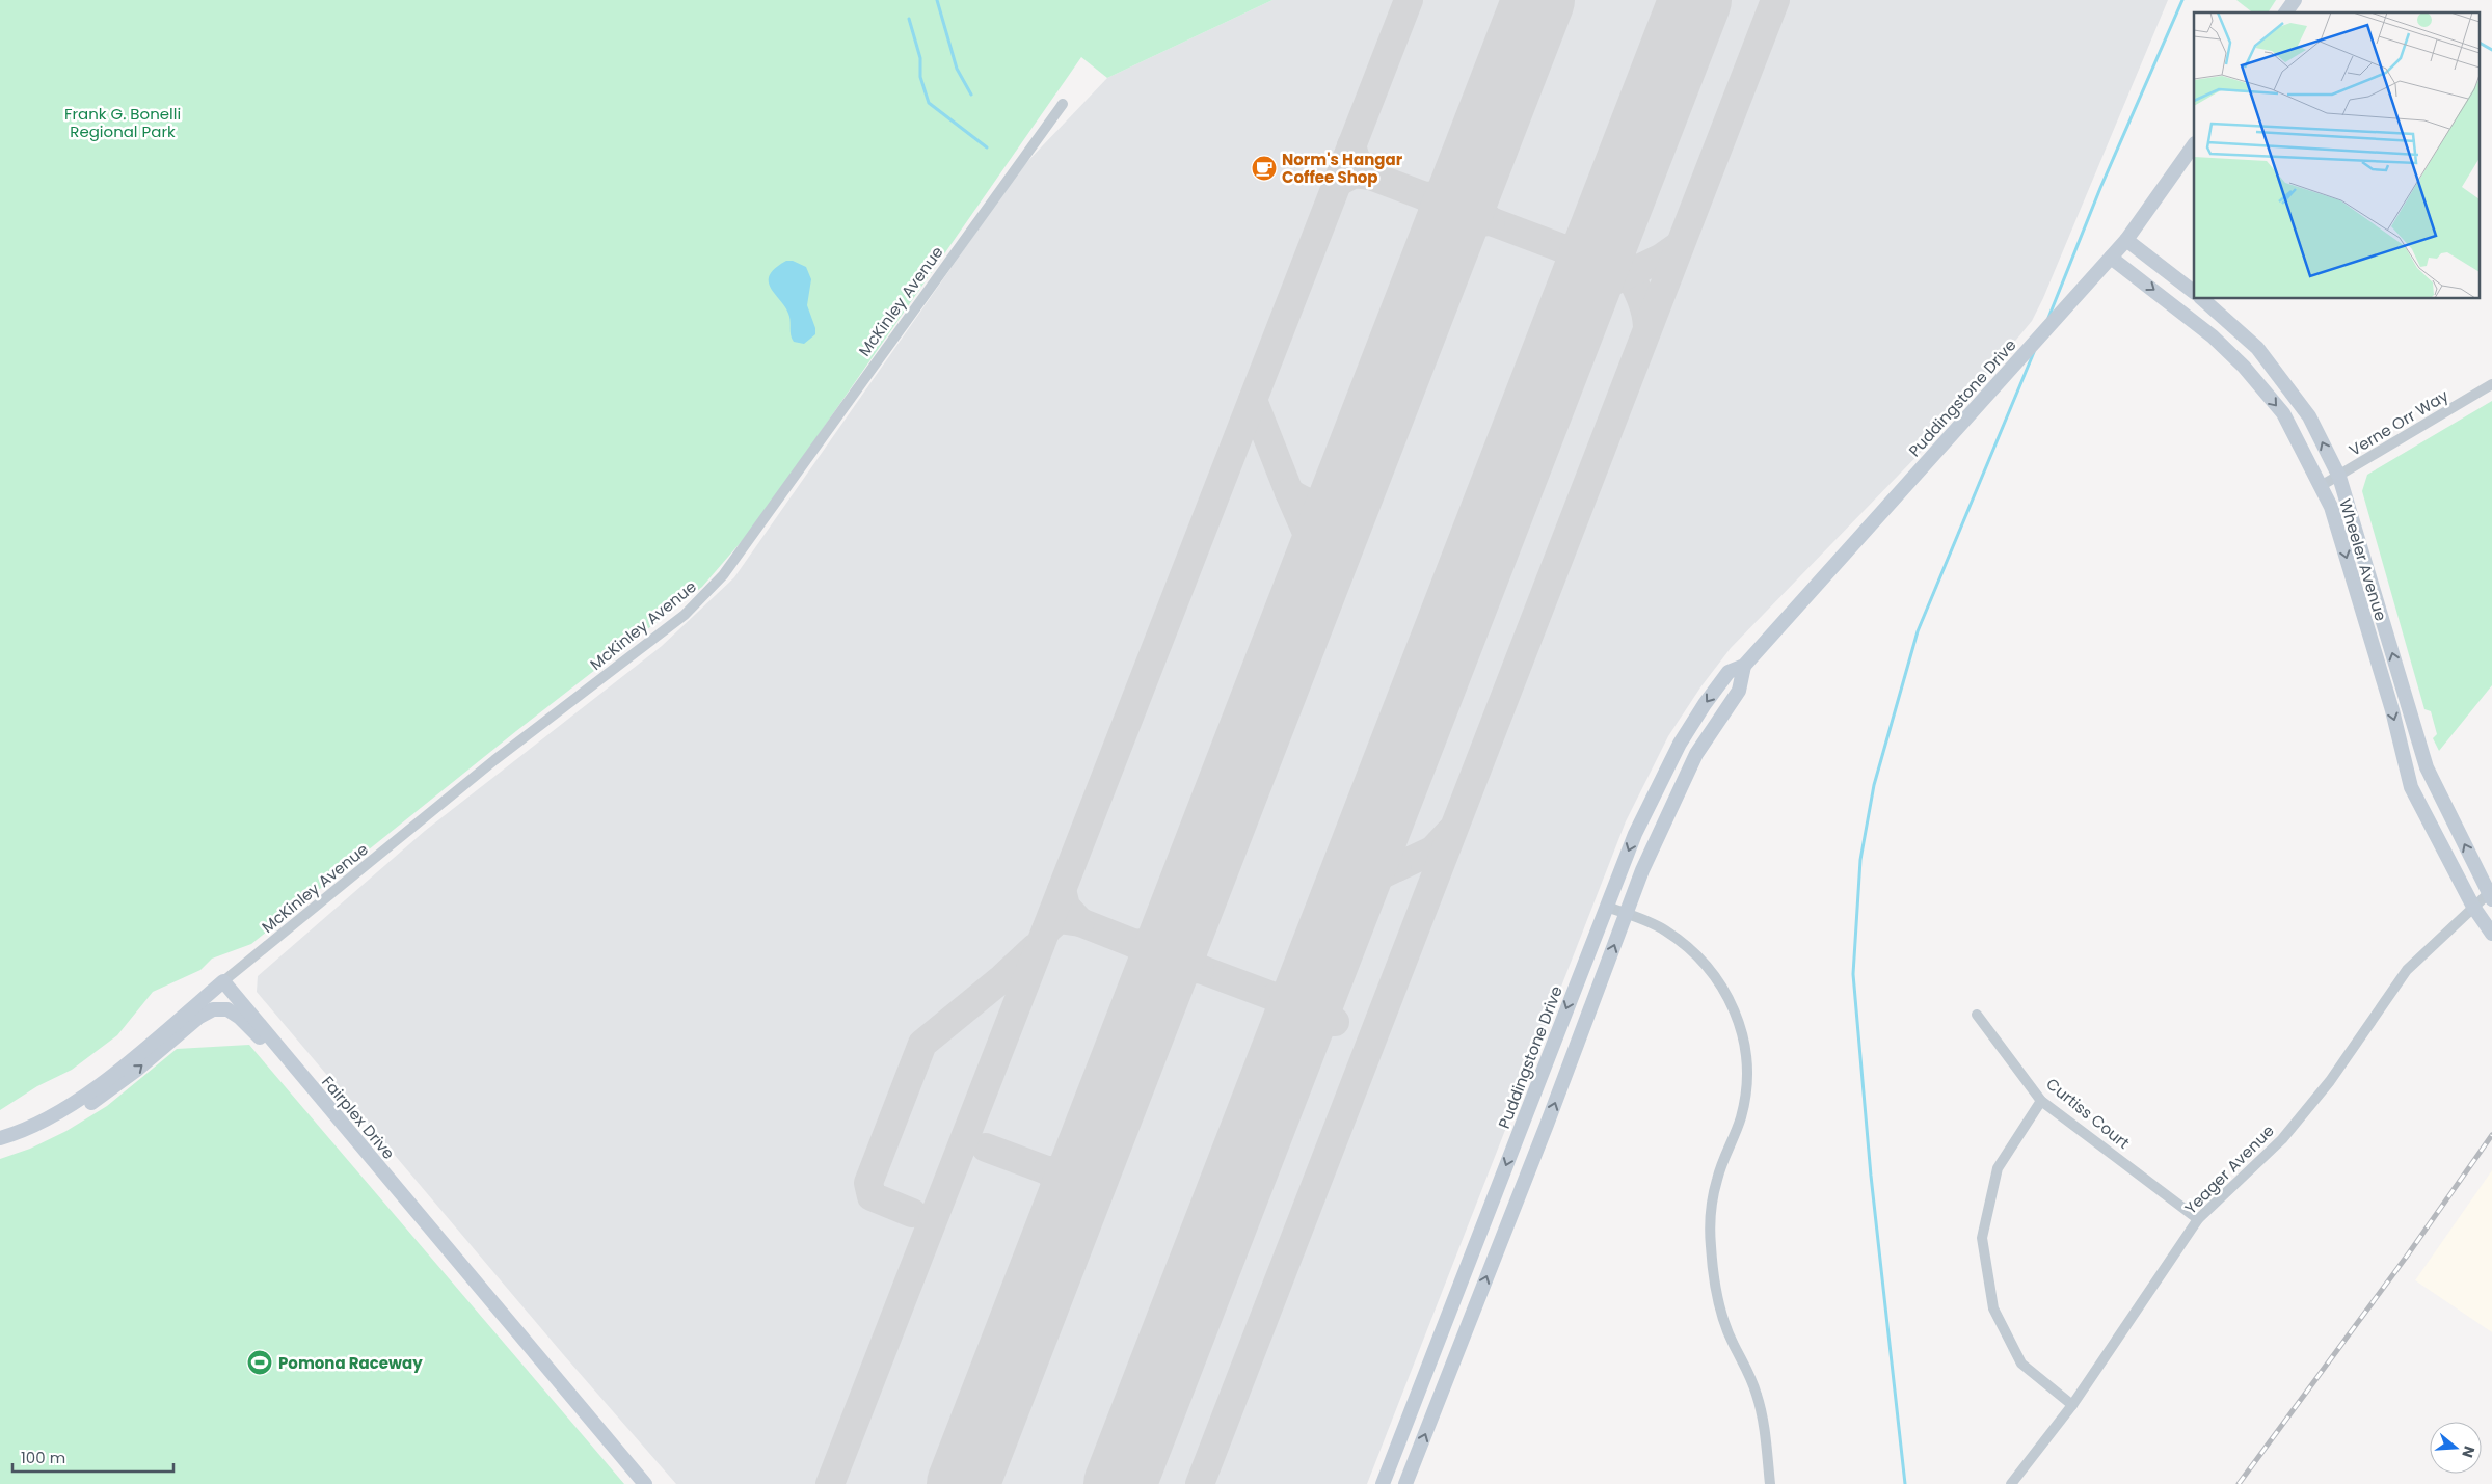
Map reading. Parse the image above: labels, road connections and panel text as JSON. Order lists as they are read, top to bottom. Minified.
{"streets":{"street":["McKinley Avenue","Puddingstone Drive","Verne Orr Way","Wheeler Avenue","Curtiss Court","Fairplex Drive","Yeager Avenue"]},"crossings":[["McKinley Avenue","Fairplex Drive"],["Puddingstone Drive","Wheeler Avenue"],["Verne Orr Way","Wheeler Avenue"],["Wheeler Avenue","Yeager Avenue"],["Curtiss Court","Yeager Avenue"]],"parks":["Frank G. Bonelli Regional Park"],"places":{"cafe":["Norm's Hangar Coffee Shop"],"sports":["Pomona Raceway"]},"scale_bar":"100 m","north":"right"}
